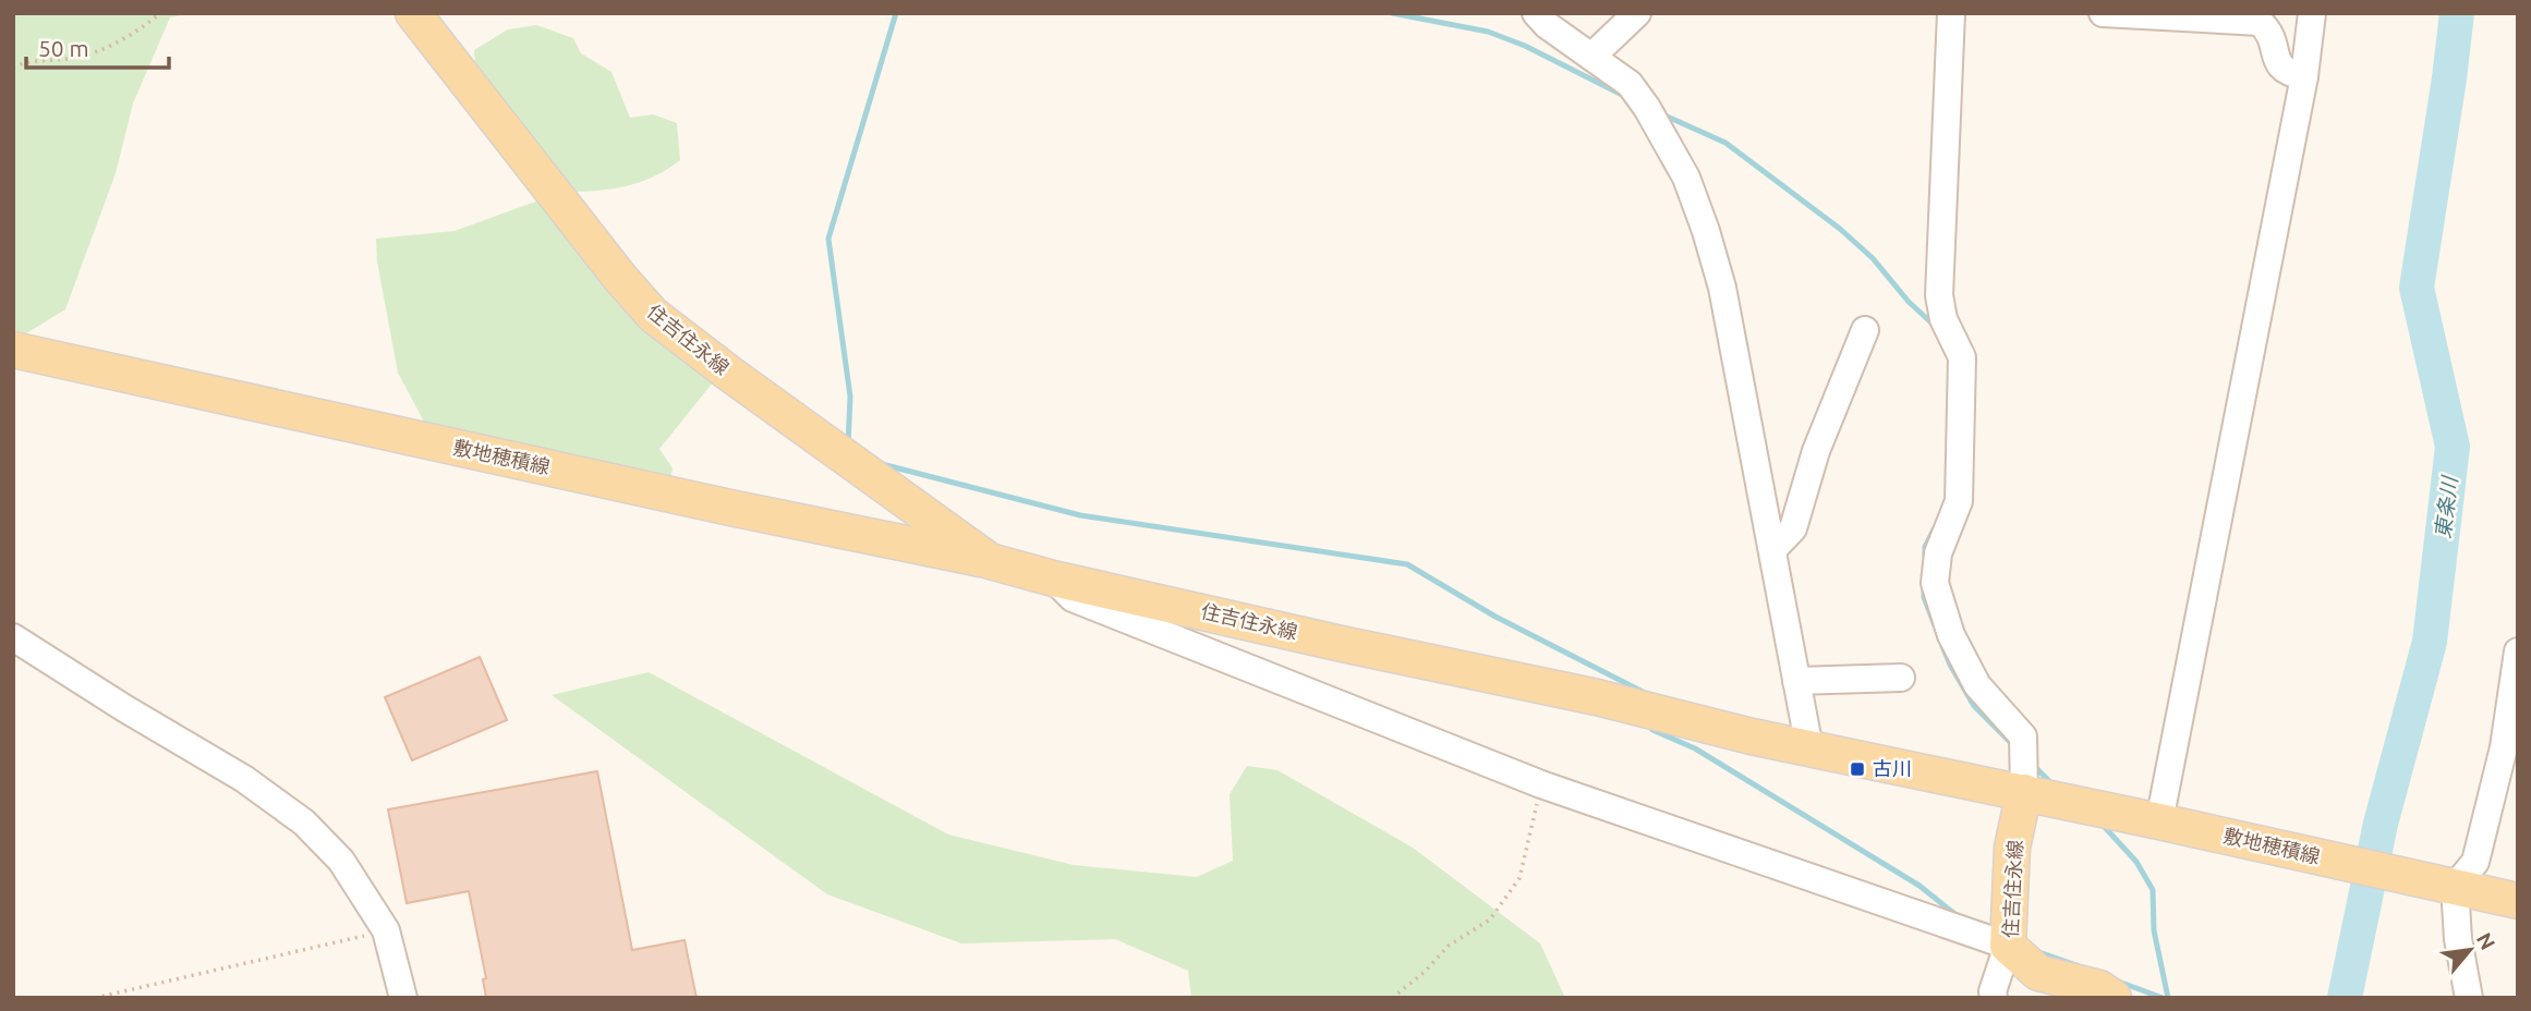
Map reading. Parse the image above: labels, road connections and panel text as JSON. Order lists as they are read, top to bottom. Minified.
{"streets":{"main road":["住吉住永線","敷地穂積線"]},"crossings":[["住吉住永線","敷地穂積線"]],"water":["東条川"],"places":{"transit":["古川"]},"scale_bar":"50 m","north":"top right"}
